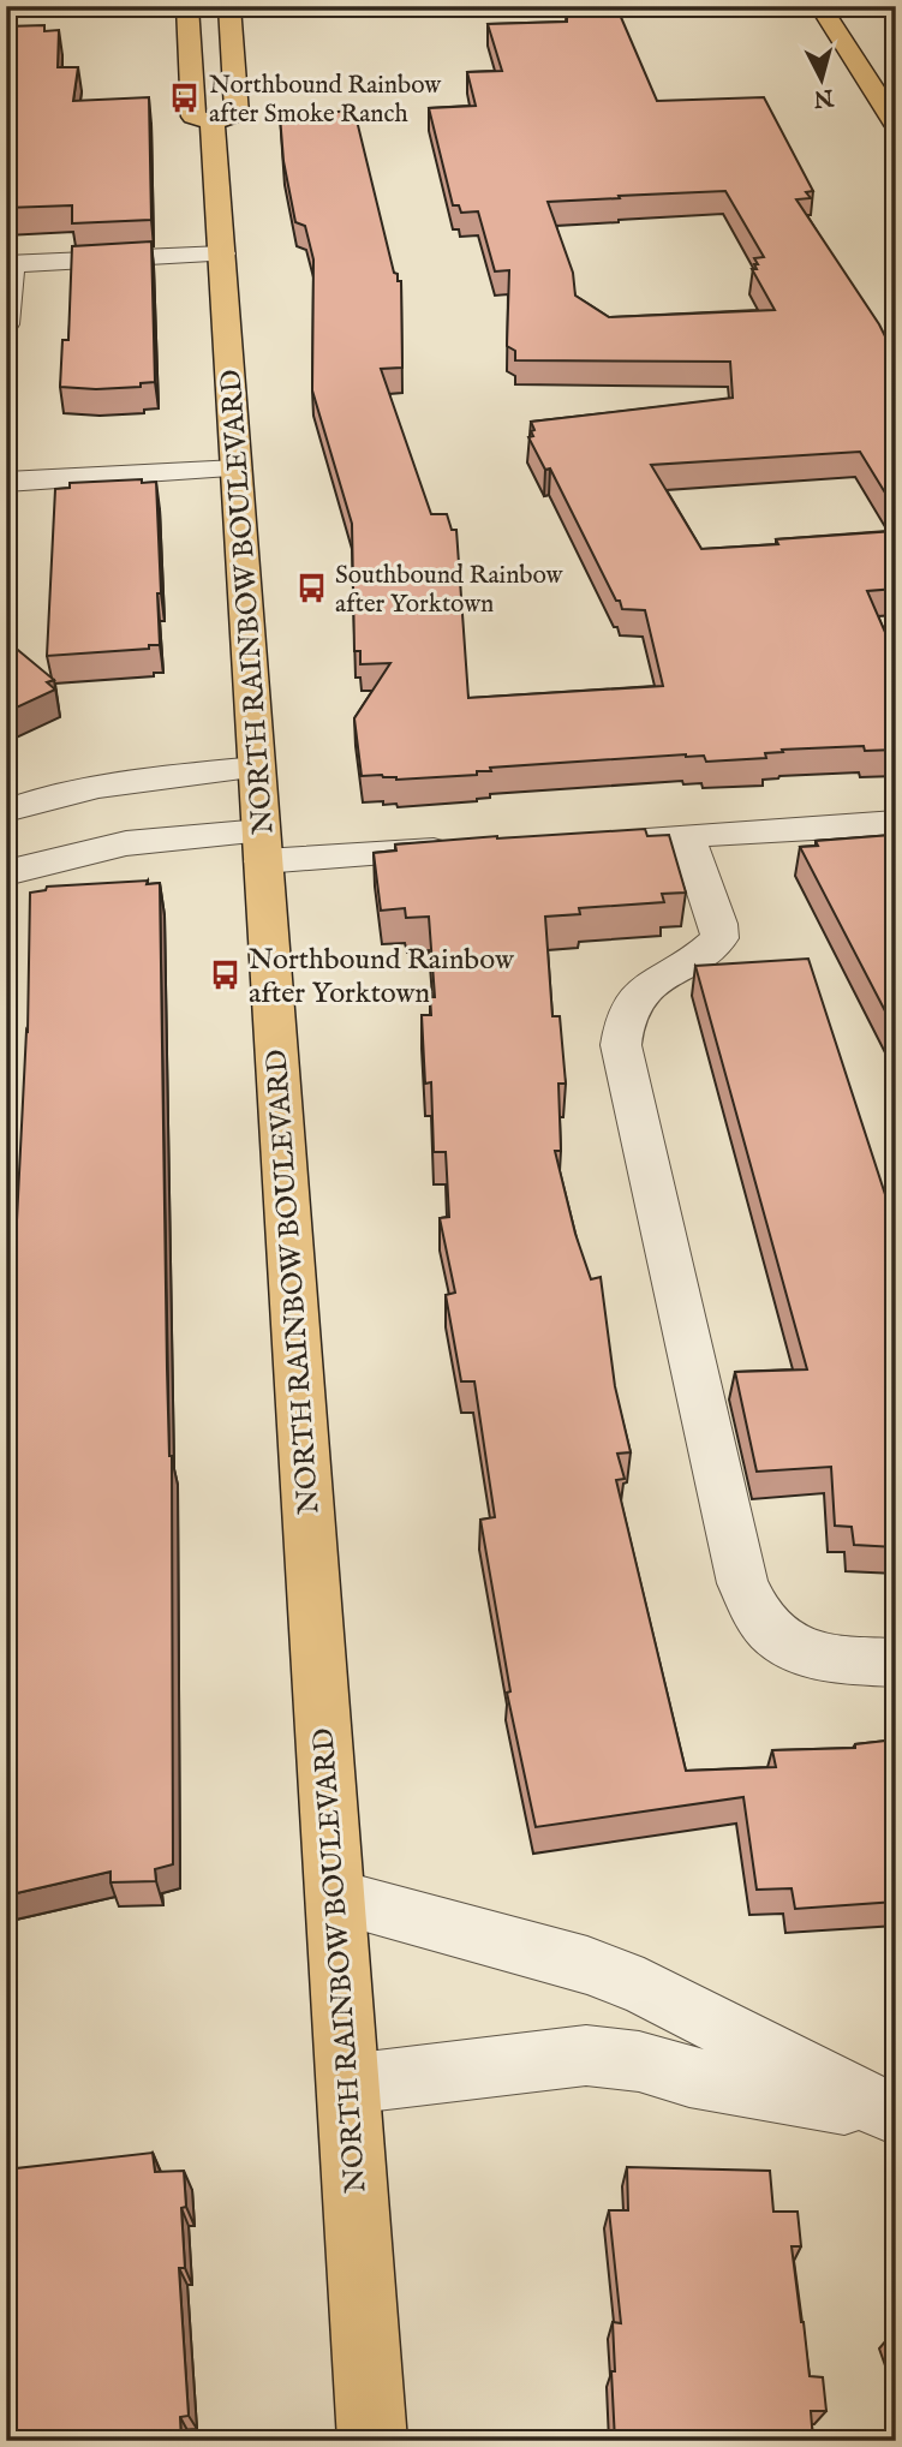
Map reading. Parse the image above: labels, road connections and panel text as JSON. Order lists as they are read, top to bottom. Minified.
{"streets":{"main road":["NORTH RAINBOW BOULEVARD"]},"places":{"bus stop":["Northbound Rainbow after Smoke Ranch","Southbound Rainbow after Yorktown","Northbound Rainbow after Yorktown"]},"north":"bottom"}
